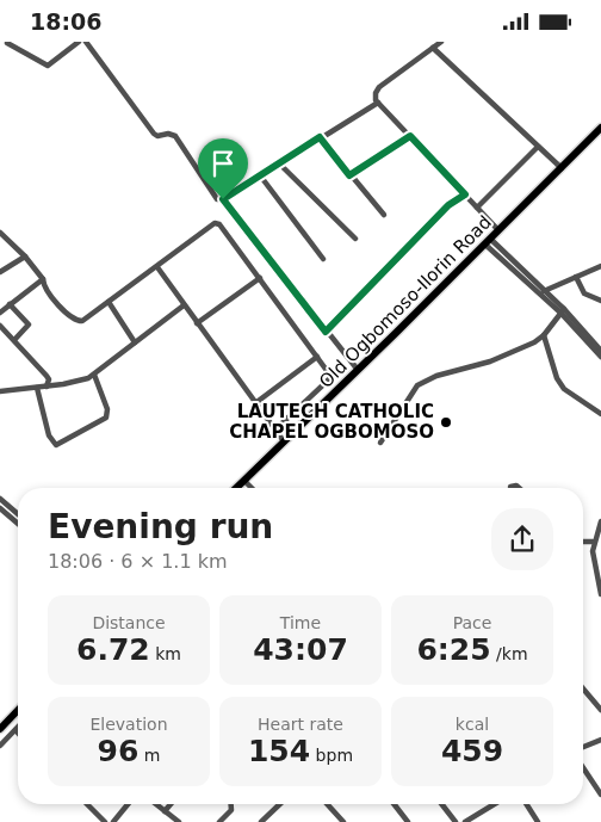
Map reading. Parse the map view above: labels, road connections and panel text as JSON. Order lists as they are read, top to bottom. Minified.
{"streets":{"highway":["Old Ogbomoso-Ilorin Road"]},"places":["LAUTECH CATHOLIC CHAPEL OGBOMOSO"],"page":{"status":"18:06","heading":["Evening run","18:06 · 6 × 1.1 km"],"stats":[["Distance","6.72 km"],["Time","43:07"],["Pace","6:25 /km"],["Elevation","96 m"],["Heart rate","154 bpm"],["kcal","459"]]}}
